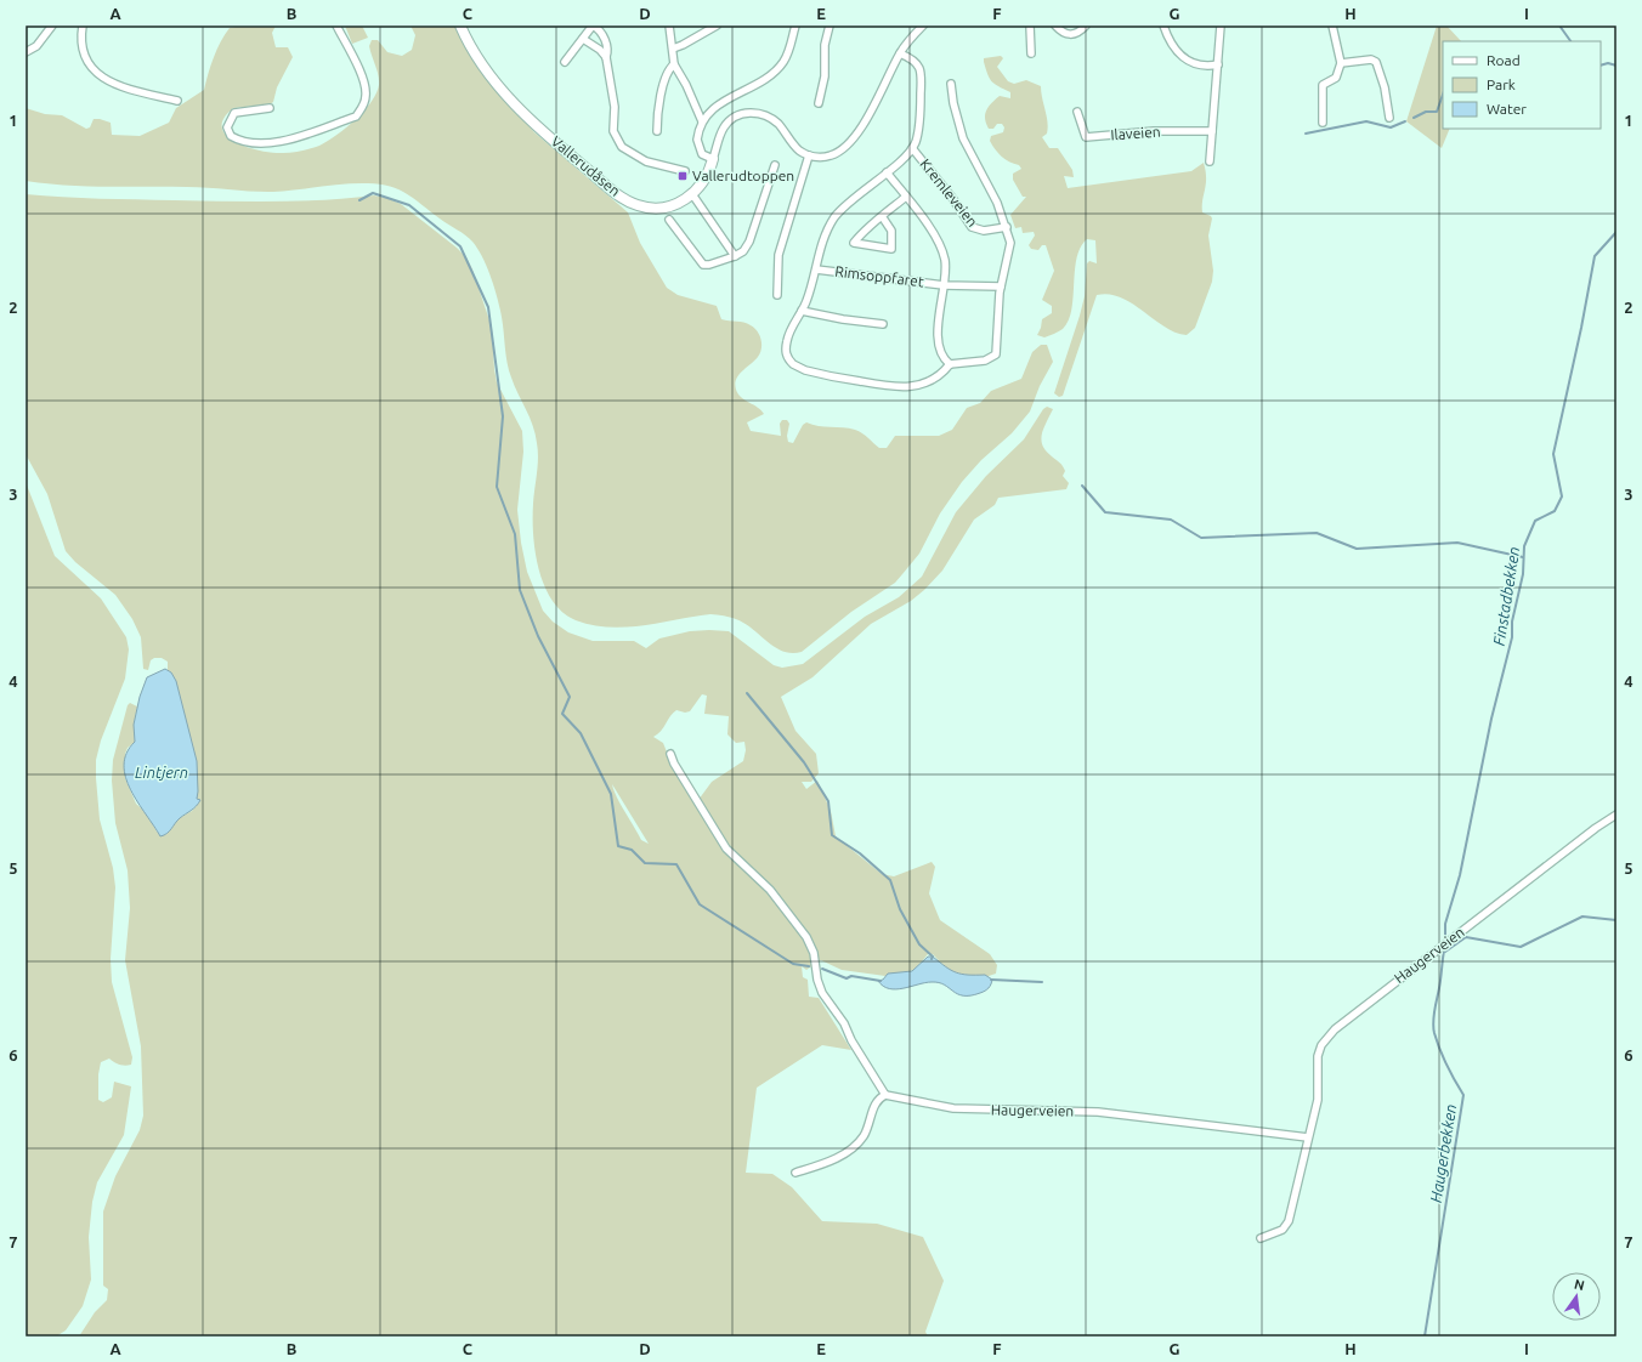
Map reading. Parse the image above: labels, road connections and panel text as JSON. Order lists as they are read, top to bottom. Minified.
{"streets":{"street":["Ilaveien","Vallerudåsen","Kremleveien","Rimsoppfaret","Haugerveien"]},"crossings":[["Kremleveien","Rimsoppfaret"]],"water":["Finstadbekken","Lintjern","Haugerbekken"],"places":{"transit":["Vallerudtoppen"]},"legend":["Road","Park","Water"],"north":"top","grid":{"columns":["A","B","C","D","E","F","G","H","I"],"rows":["1","2","3","4","5","6","7"]}}
